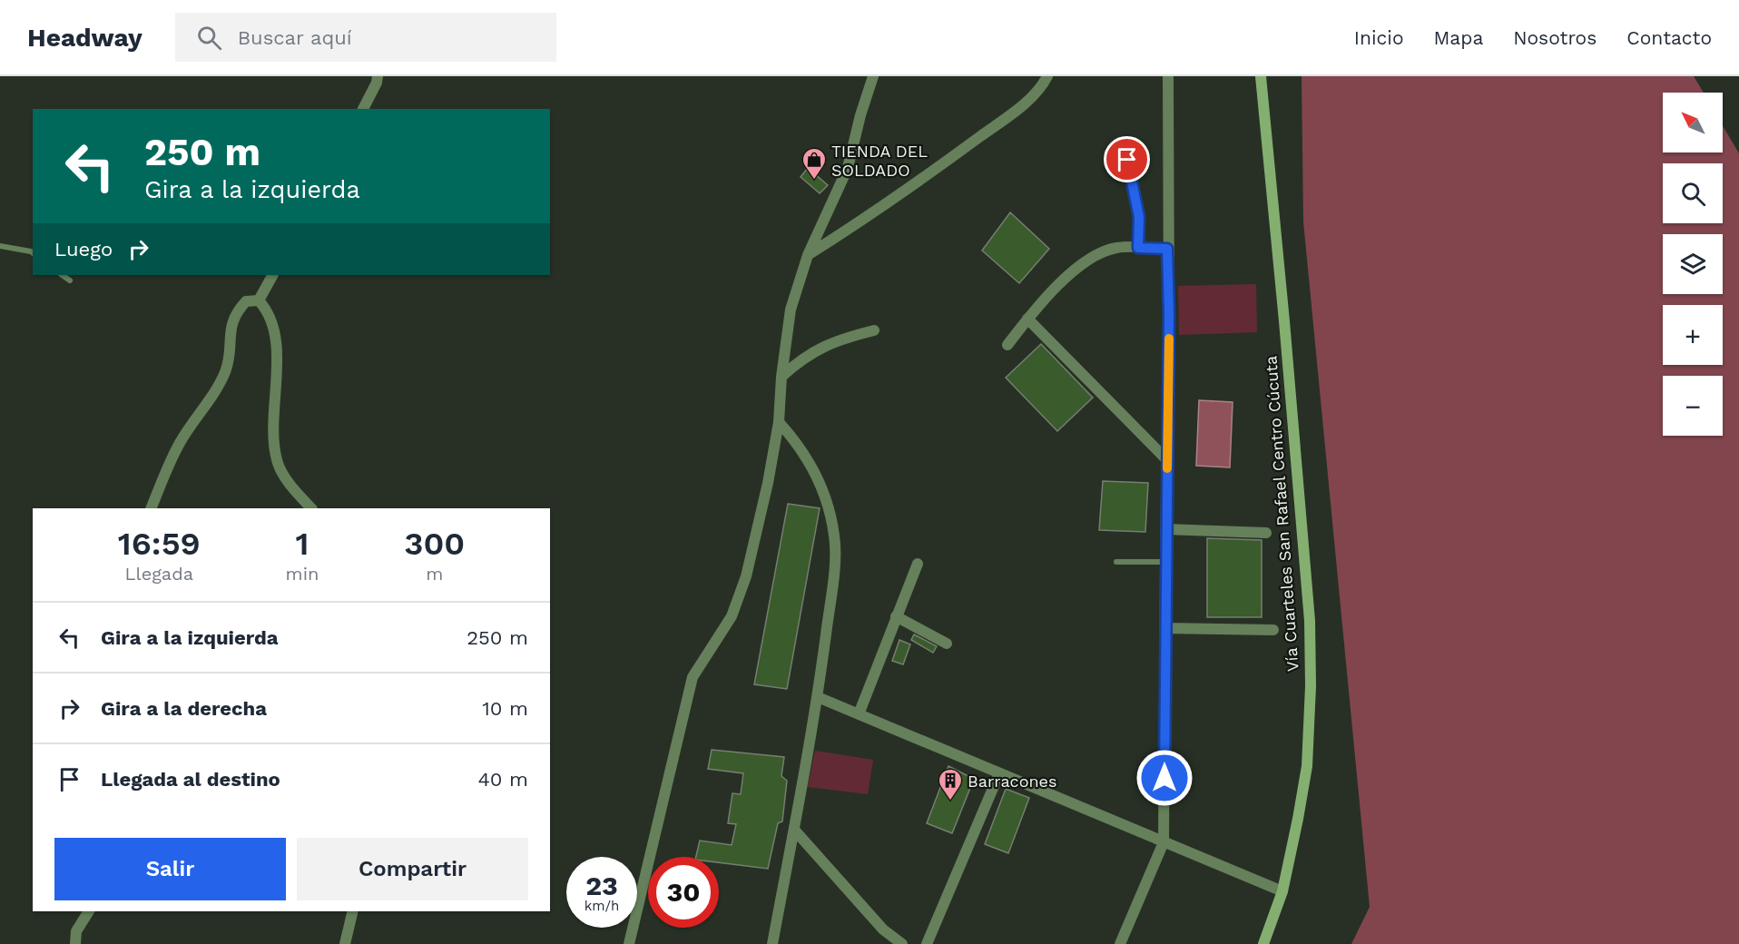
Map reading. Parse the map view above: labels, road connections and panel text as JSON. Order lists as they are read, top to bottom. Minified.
{"streets":{"main road":["Vía Cuarteles San Rafael Centro Cúcuta"]},"places":{"shop":["TIENDA DEL SOLDADO"],"building":["Barracones"]},"north":"top left","page":{"header":"Headway","search":"Buscar aquí","nav":["Inicio","Mapa","Nosotros","Contacto"],"map_buttons":["+","−"],"turn":["250 m","Gira a la izquierda"],"then":"Luego","eta":["16:59","Llegada","1","min","300","m"],"list":[{"name":"Gira a la izquierda","value":"250 m"},{"name":"Gira a la derecha","value":"10 m"},{"name":"Llegada al destino","value":"40 m"}],"buttons":["Salir","Compartir"],"speed":"23 km/h","limit":"30"}}
